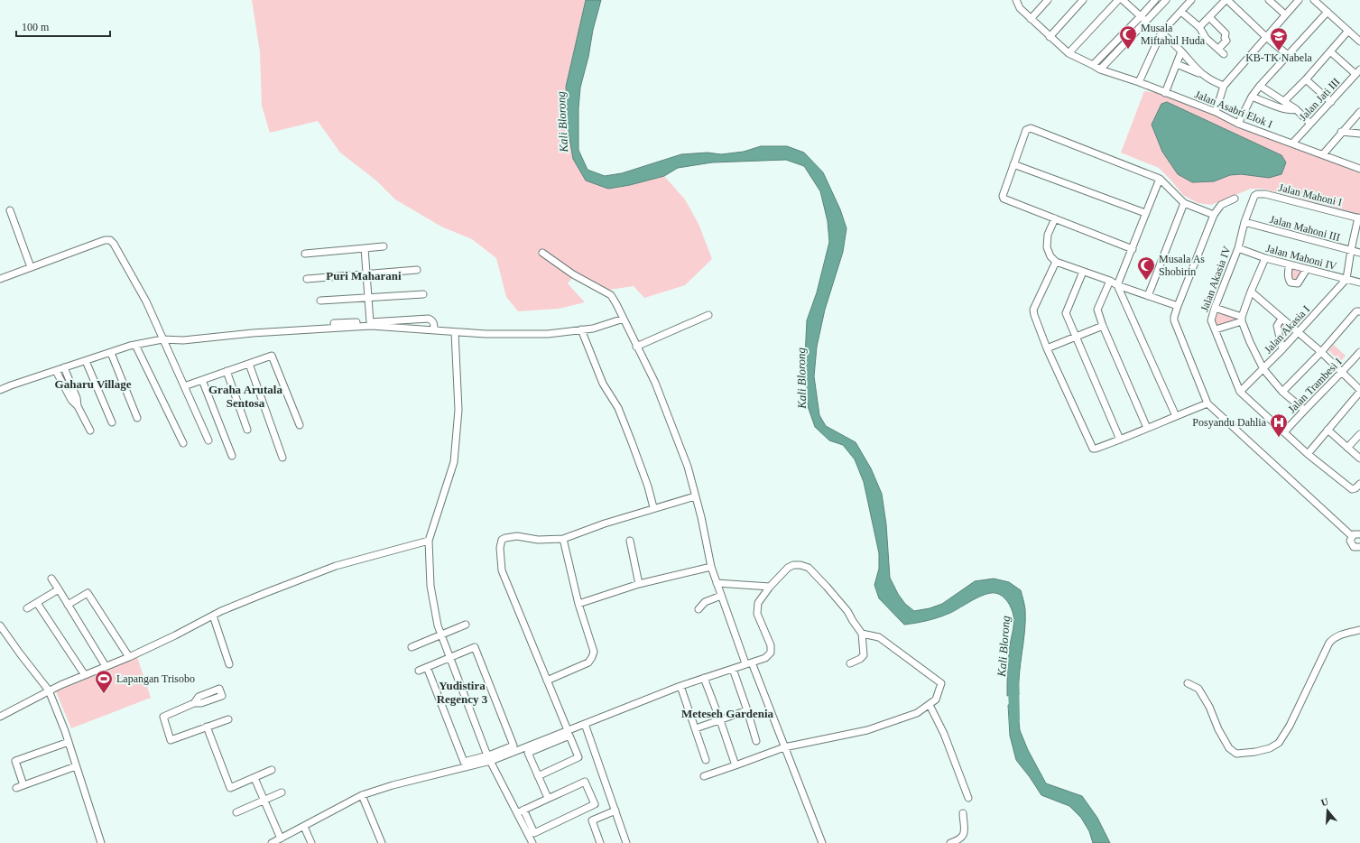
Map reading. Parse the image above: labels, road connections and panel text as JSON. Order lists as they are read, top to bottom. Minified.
{"streets":{"street":["Jalan Jati III","Jalan Asabri Elok I","Jalan Mahoni I","Jalan Mahoni III","Jalan Mahoni IV","Jalan Akasia IV","Jalan Akasia I","Jalan Trambesi I"]},"crossings":[["Jalan Jati III","Jalan Asabri Elok I"],["Jalan Mahoni I","Jalan Mahoni III"],["Jalan Mahoni I","Jalan Mahoni IV"],["Jalan Mahoni I","Jalan Akasia IV"],["Jalan Mahoni I","Jalan Akasia I"],["Jalan Mahoni III","Jalan Akasia IV"],["Jalan Mahoni IV","Jalan Akasia IV"],["Jalan Mahoni IV","Jalan Akasia I"],["Jalan Akasia IV","Jalan Akasia I"]],"districts":["Puri Maharani","Gaharu Village","Graha Arutala Sentosa","Yudistira Regency 3","Meteseh Gardenia"],"water":["Kali Blorong"],"places":{"mosque":["Musala Miftahul Huda","Musala As Shobirin"],"school or university":["KB-TK Nabela"],"hospital":["Posyandu Dahlia"],"sports":["Lapangan Trisobo"]},"scale_bar":"100 m","north":"top"}
